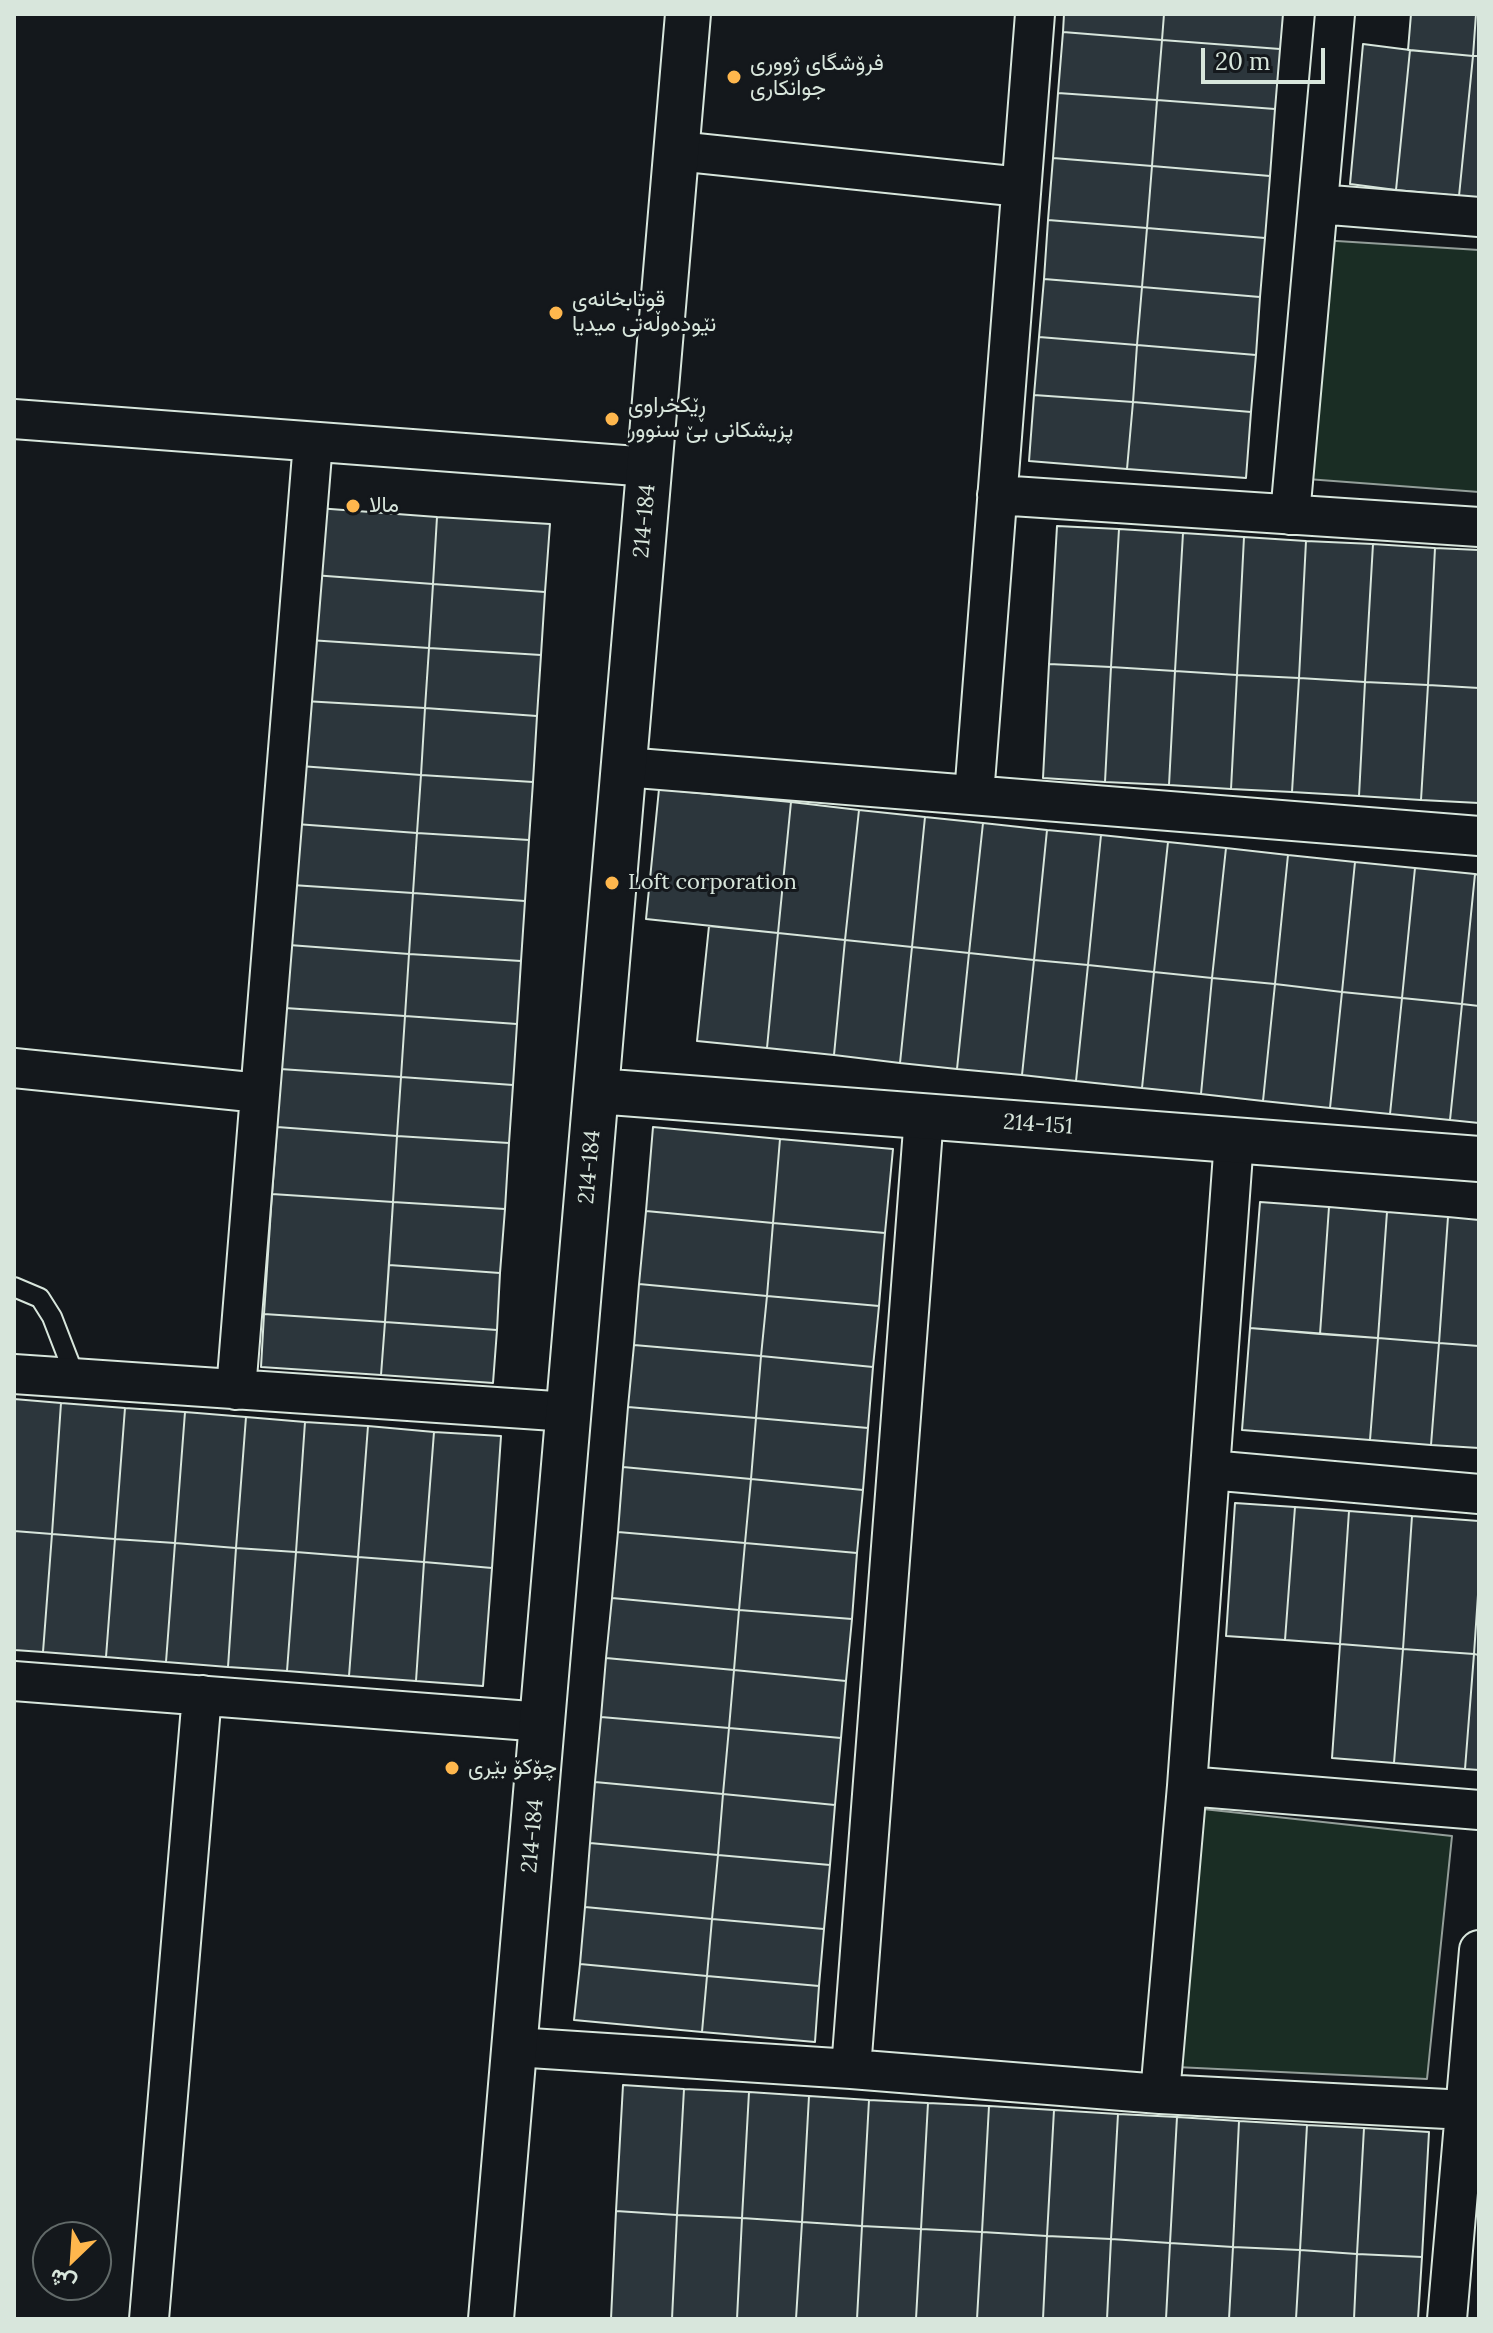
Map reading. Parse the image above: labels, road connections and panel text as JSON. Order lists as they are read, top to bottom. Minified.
{"streets":{"street":["214-184","214-151"]},"crossings":[["214-184","214-151"]],"places":["فرۆشگای ژووری جوانکاری","قوتابخانەی نێودەوڵەتی میدیا","ڕێکخراوی پزیشکانی بێ سنوور","مالا","Loft corporation","چۆکۆ بێری"],"scale_bar":"20 m","north":"bottom left"}
